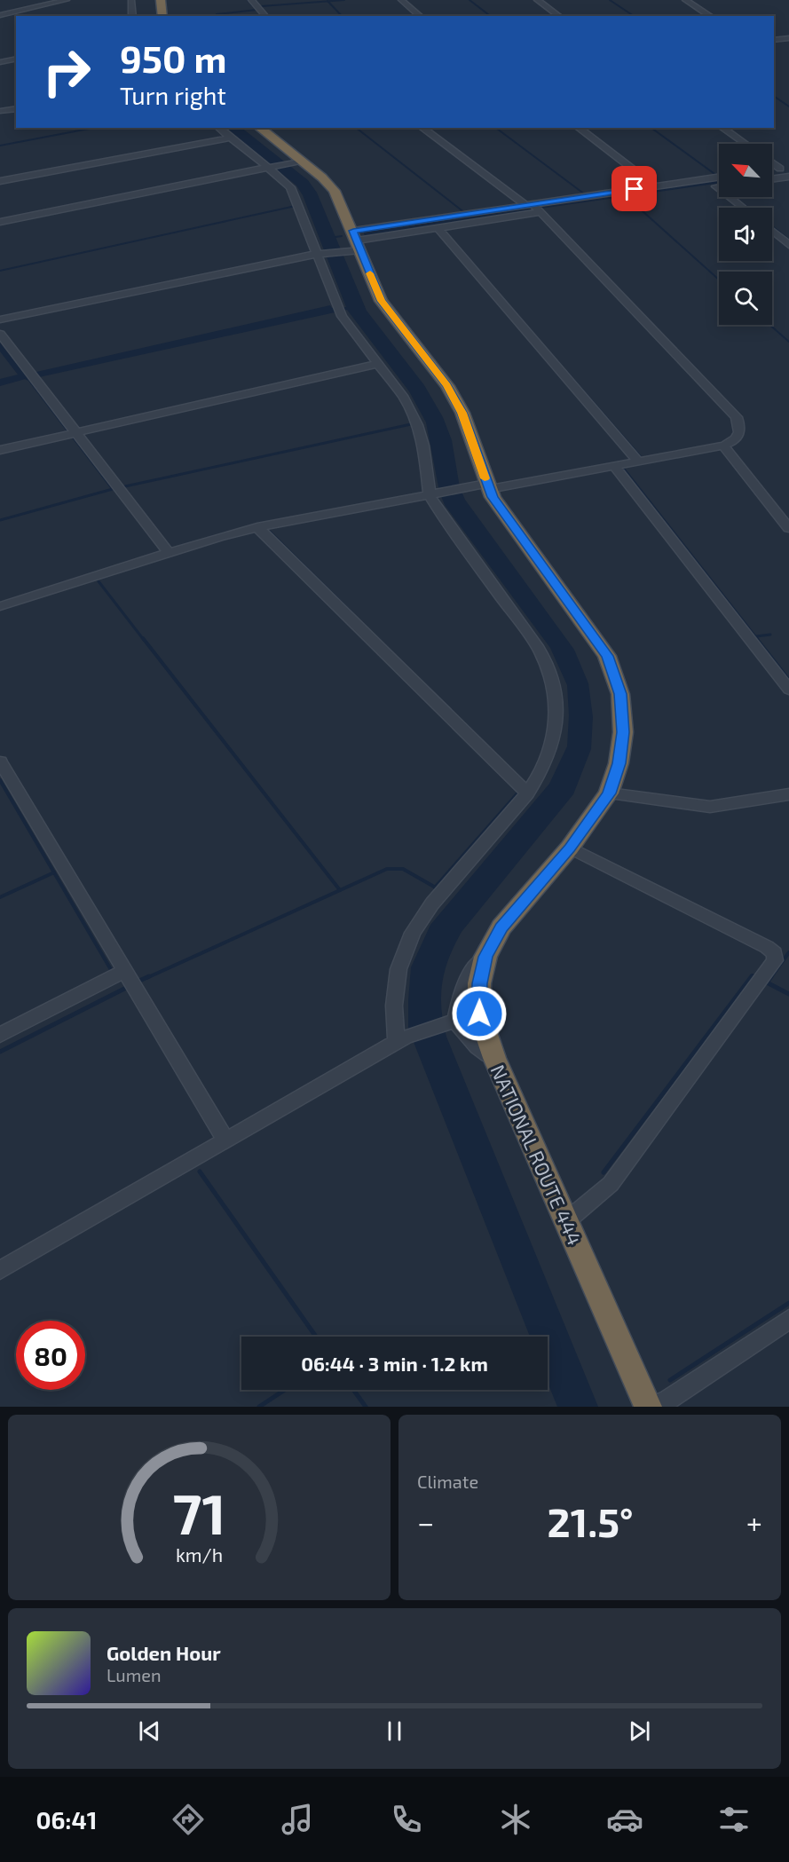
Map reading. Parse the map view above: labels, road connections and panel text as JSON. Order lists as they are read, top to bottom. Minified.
{"streets":{"highway":["NATIONAL ROUTE 444"]},"north":"top left","page":{"turn":["950 m","Turn right"],"limit":"80","trip":"06:44 · 3 min · 1.2 km","tile":"Climate","heat":["−","21.5°","+"],"song":["Golden Hour","Lumen"],"tabs":"06:41","gauge":["71","km/h"]}}
